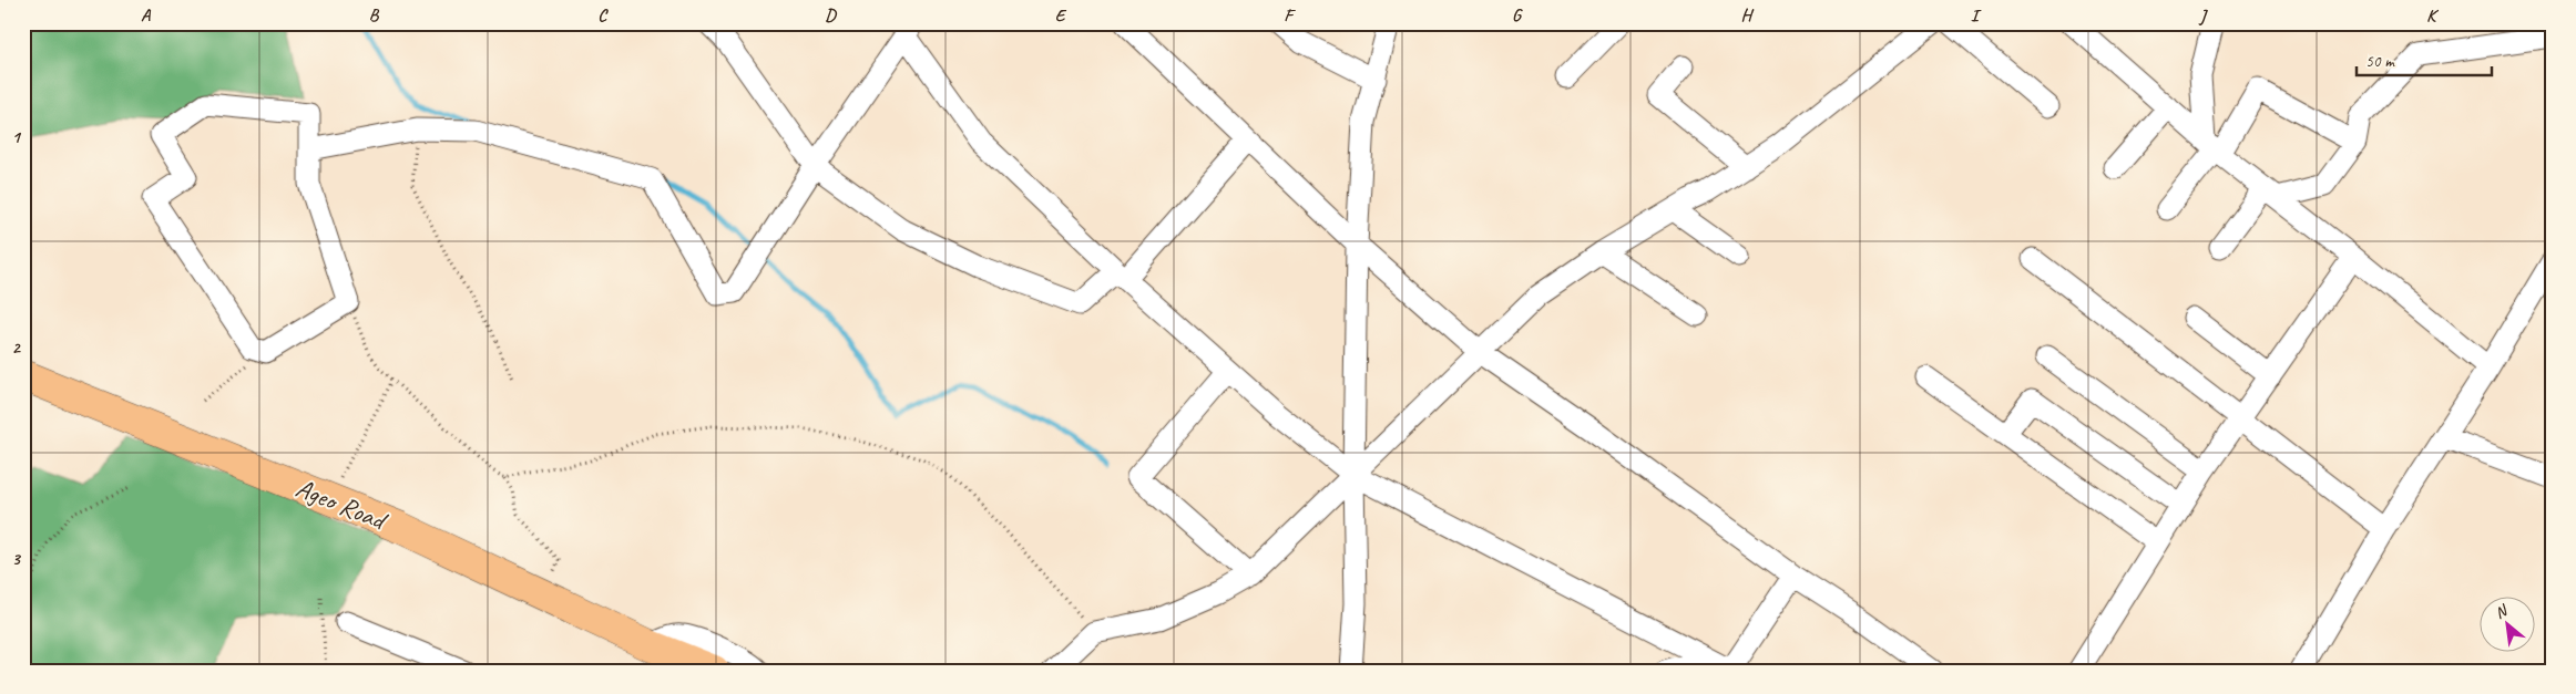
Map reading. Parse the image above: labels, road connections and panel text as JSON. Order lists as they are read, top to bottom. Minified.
{"streets":{"highway":["Ageo Road"]},"scale_bar":"50 m","north":"top left","grid":{"columns":["A","B","C","D","E","F","G","H","I","J","K"],"rows":["1","2","3"]}}
